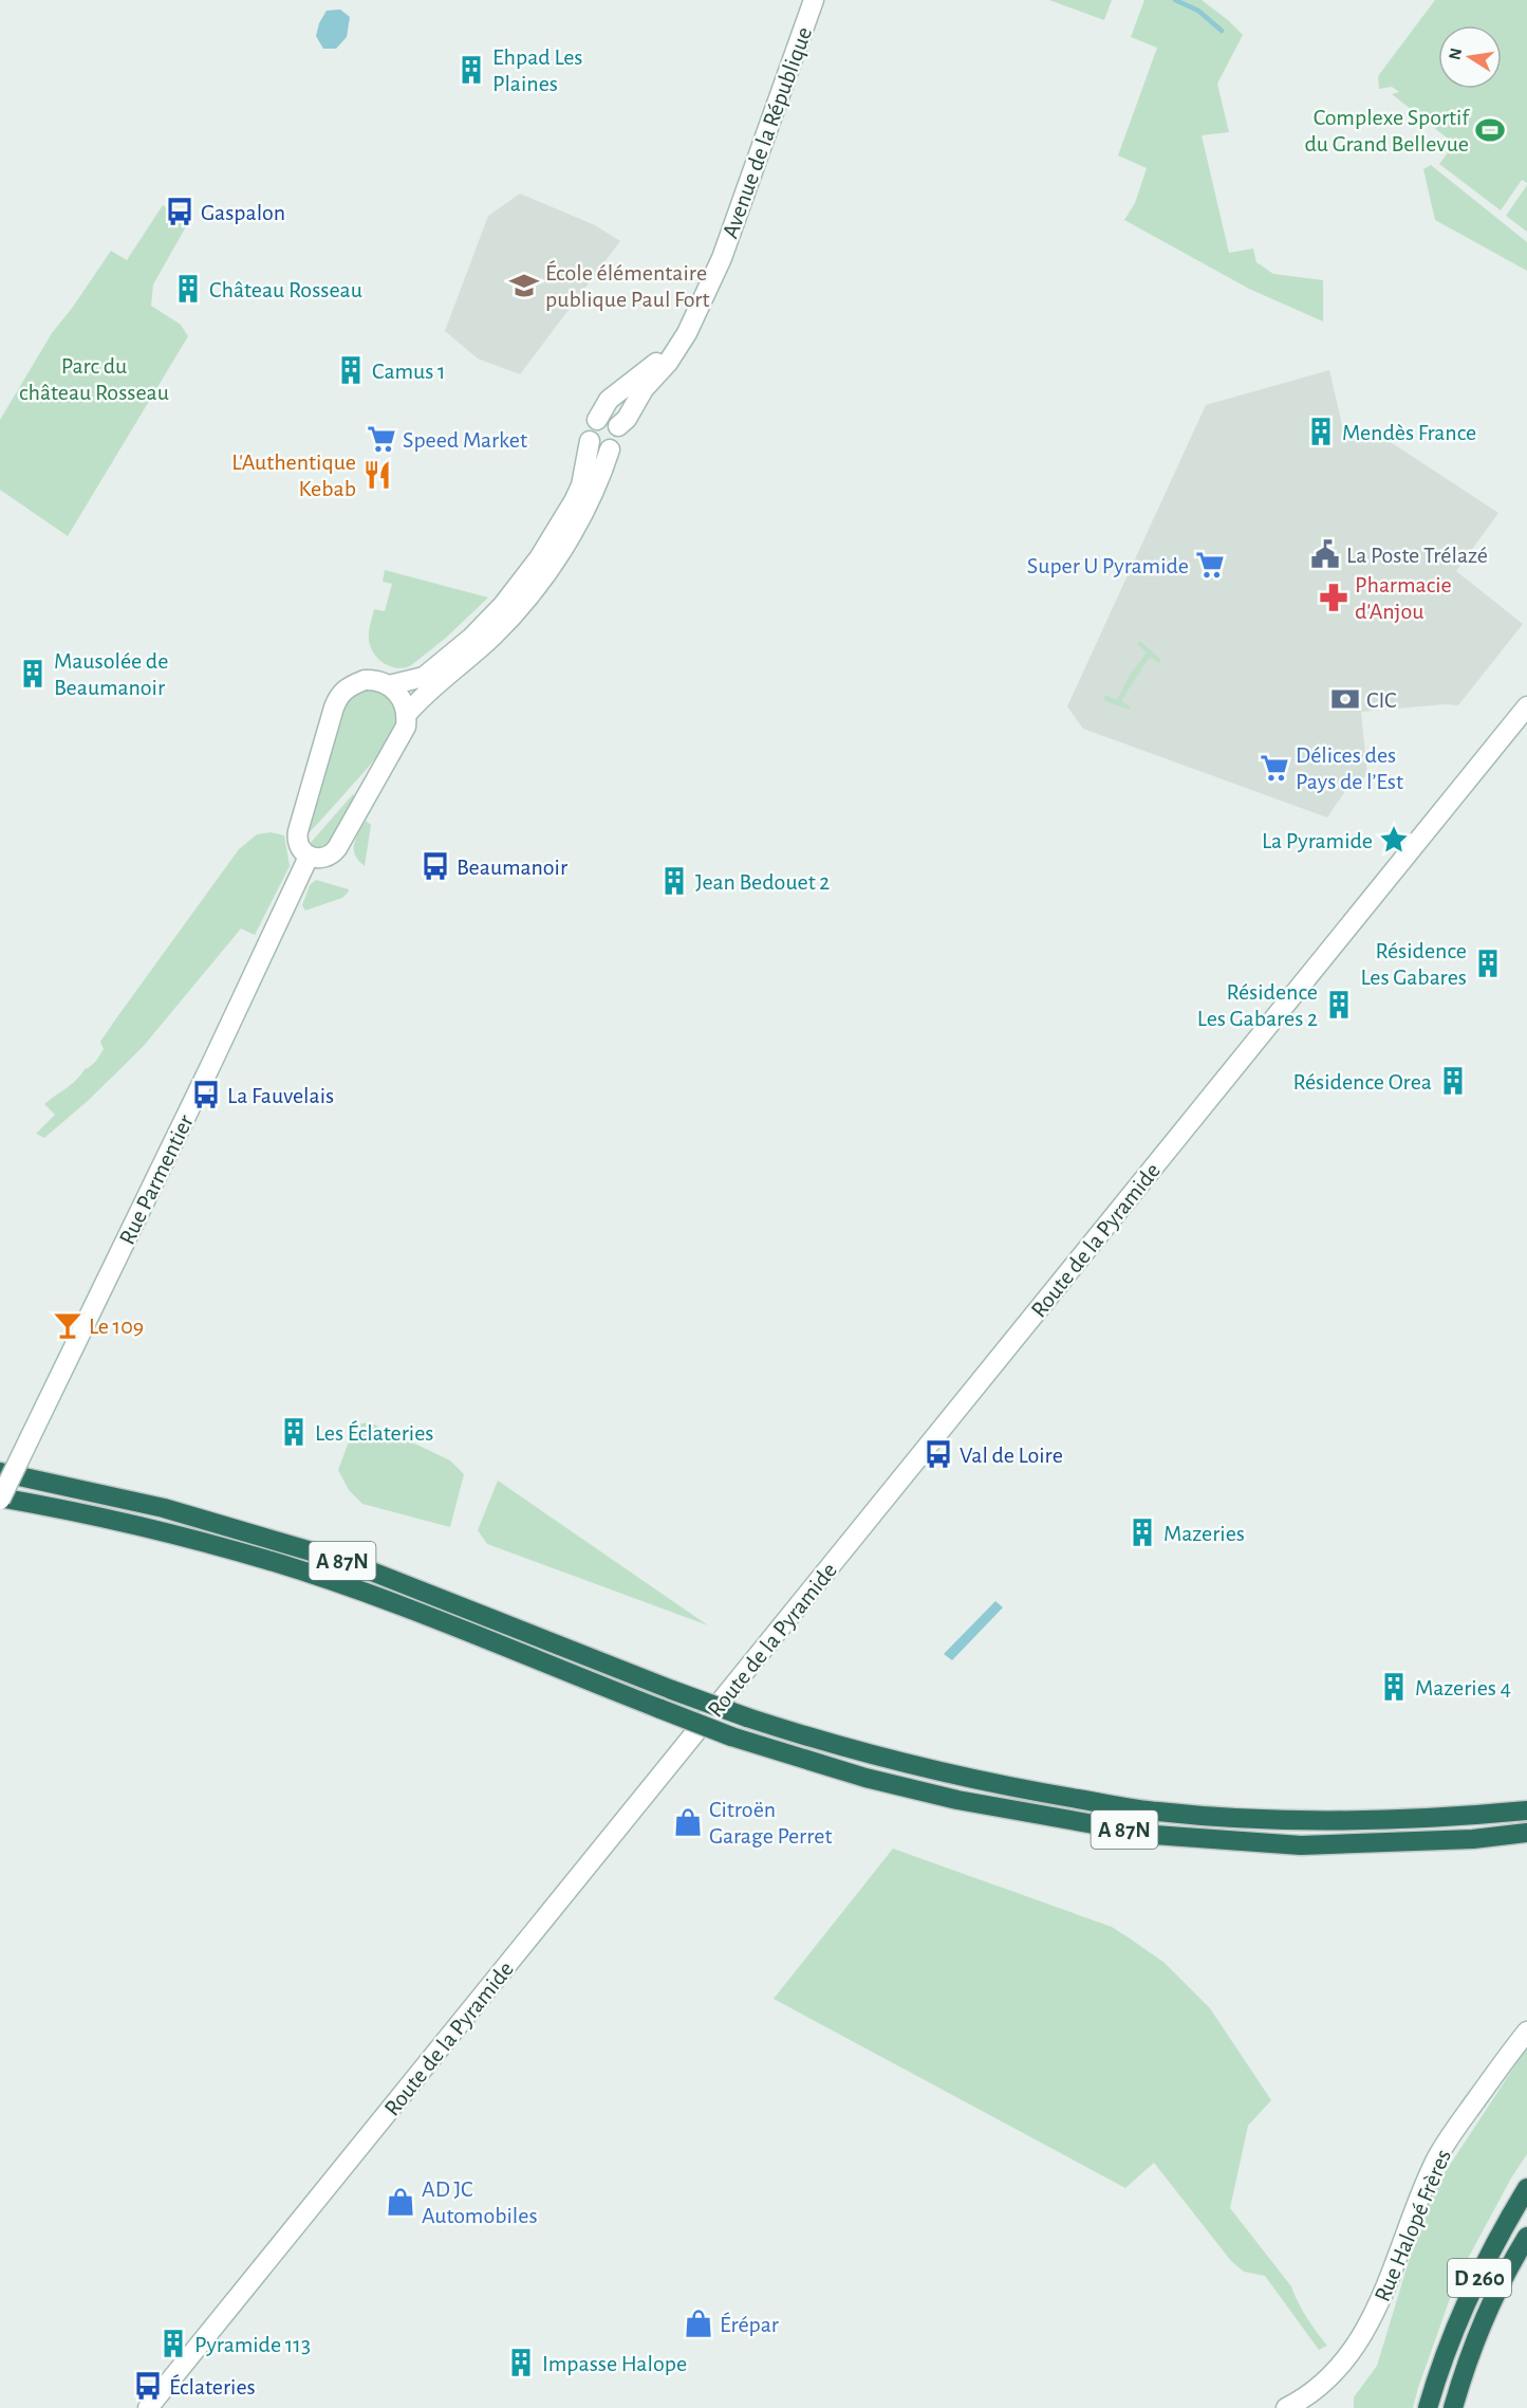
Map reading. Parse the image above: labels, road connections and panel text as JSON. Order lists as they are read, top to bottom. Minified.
{"streets":{"highway":["A 87N","D 260"],"street":["Avenue de la République","Rue Parmentier","Route de la Pyramide","Rue Halopé Frères"]},"crossings":[["Rue Parmentier","A 87N"]],"parks":["Parc du château Rosseau"],"places":{"building":["Ehpad Les Plaines","Château Rosseau","Camus 1","Mendès France","Mausolée de Beaumanoir","Jean Bedouet 2","Résidence Les Gabares","Résidence Les Gabares 2","Résidence Orea","Les Éclateries","Mazeries","Mazeries 4","Pyramide 113","Impasse Halope"],"sports":["Complexe Sportif du Grand Bellevue"],"bus stop":["Gaspalon","Beaumanoir","La Fauvelais","Val de Loire","Éclateries"],"school or university":["École élémentaire publique Paul Fort"],"supermarket":["Speed Market","Super U Pyramide","Délices des Pays de l’Est"],"restaurant":["L'Authentique Kebab"],"public building":["La Poste Trélazé"],"pharmacy":["Pharmacie d'Anjou"],"bank":["CIC"],"place":["La Pyramide"],"bar":["Le 109"],"shop":["Citroën Garage Perret","AD JC Automobiles","Érépar"]},"north":"left"}
